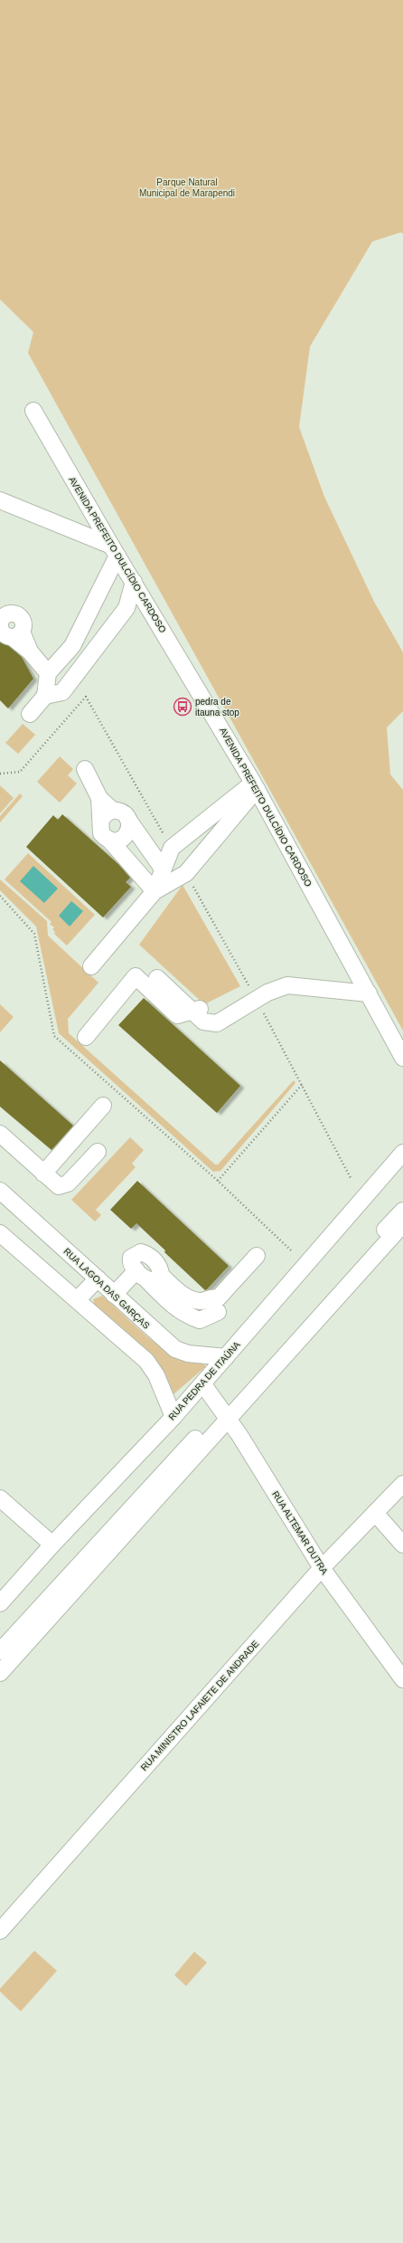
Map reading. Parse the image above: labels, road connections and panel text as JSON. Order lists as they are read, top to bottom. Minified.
{"streets":{"street":["AVENIDA PREFEITO DULCÍDIO CARDOSO","RUA LAGOA DAS GARÇAS","RUA PEDRA DE ITAÚNA","RUA ALTEMAR DUTRA","RUA MINISTRO LAFAIETE DE ANDRADE"]},"crossings":[["RUA LAGOA DAS GARÇAS","RUA PEDRA DE ITAÚNA"],["RUA PEDRA DE ITAÚNA","RUA ALTEMAR DUTRA"],["RUA ALTEMAR DUTRA","RUA MINISTRO LAFAIETE DE ANDRADE"]],"parks":["Parque Natural Municipal de Marapendi"],"places":{"bus stop":["pedra de itauna stop"]}}
